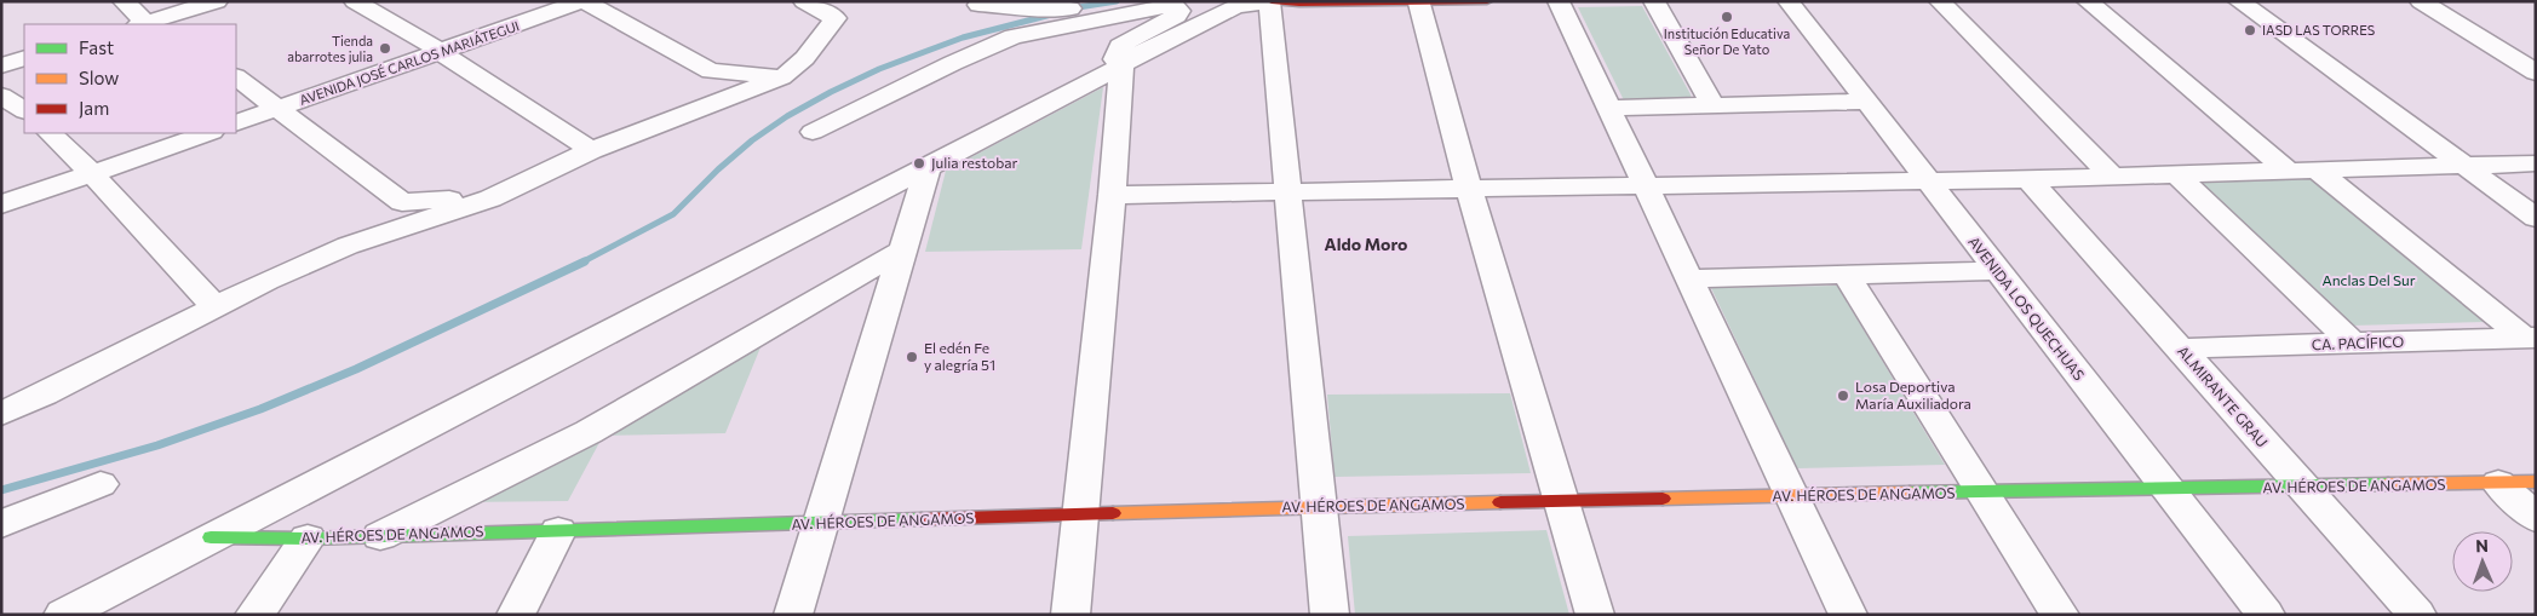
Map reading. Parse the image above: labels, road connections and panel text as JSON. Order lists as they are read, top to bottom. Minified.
{"streets":{"street":["AVENIDA JOSÉ CARLOS MARIÁTEGUI","AVENIDA LOS QUECHUAS","CA. PACÍFICO","ALMIRANTE GRAU","AV. HÉROES DE ANGAMOS"]},"crossings":[["AVENIDA LOS QUECHUAS","AV. HÉROES DE ANGAMOS"],["CA. PACÍFICO","ALMIRANTE GRAU"],["ALMIRANTE GRAU","AV. HÉROES DE ANGAMOS"]],"districts":["Aldo Moro"],"parks":["Anclas Del Sur"],"places":["Institución Educativa Señor De Yato","IASD LAS TORRES","Tienda abarrotes julia","Julia restobar","El edén Fe y alegría 51","Losa Deportiva María Auxiliadora"],"legend":["Fast","Slow","Jam"],"north":"top"}
